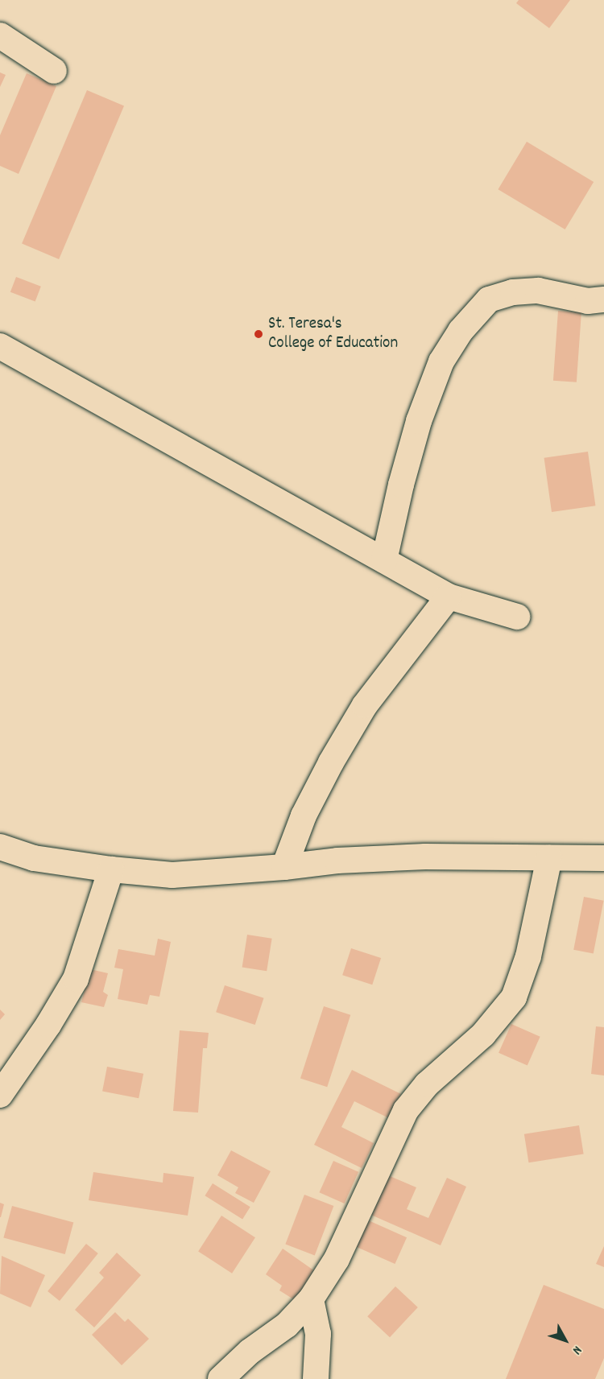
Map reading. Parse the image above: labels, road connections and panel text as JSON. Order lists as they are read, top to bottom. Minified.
{"places":["St. Teresa's College of Education"],"north":"bottom right"}
